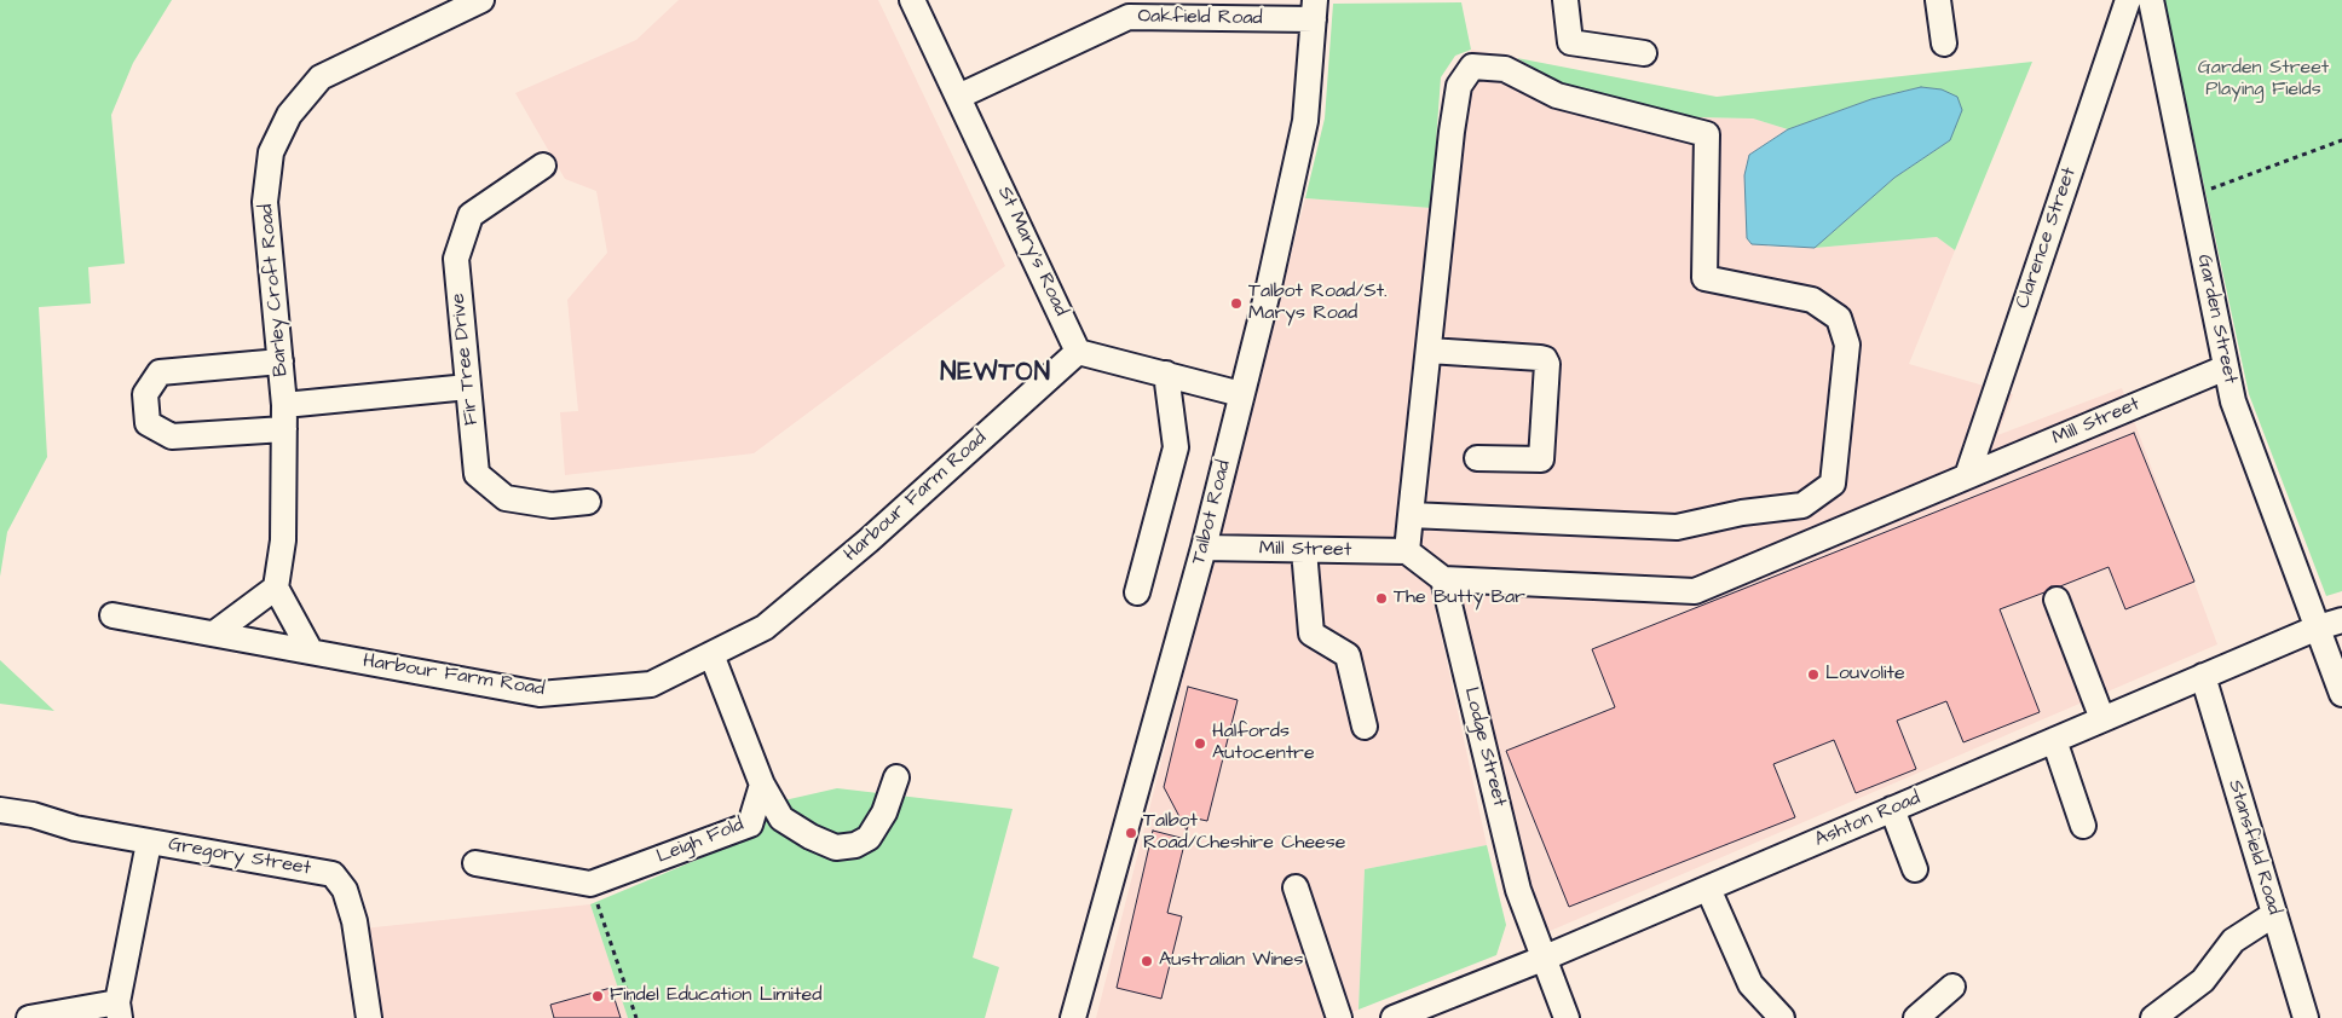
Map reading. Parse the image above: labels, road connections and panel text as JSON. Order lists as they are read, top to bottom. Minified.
{"streets":{"street":["Oakfield Road","Clarence Street","St Mary's Road","Barley Croft Road","Garden Street","Fir Tree Drive","Mill Street","Harbour Farm Road","Talbot Road","Lodge Street","Ashton Road","Leigh Fold","Stansfield Road","Gregory Street"]},"crossings":[["Oakfield Road","St Mary's Road"],["Oakfield Road","Talbot Road"],["Clarence Street","Mill Street"],["St Mary's Road","Harbour Farm Road"],["Garden Street","Mill Street"],["Garden Street","Ashton Road"],["Mill Street","Talbot Road"],["Mill Street","Lodge Street"],["Lodge Street","Ashton Road"],["Ashton Road","Stansfield Road"]],"districts":["NEWTON"],"parks":["Garden Street Playing Fields"],"places":["Talbot Road/St. Marys Road","The Butty Bar","Louvolite","Halfords Autocentre","Talbot Road/Cheshire Cheese","Australian Wines","Findel Education Limited"]}
